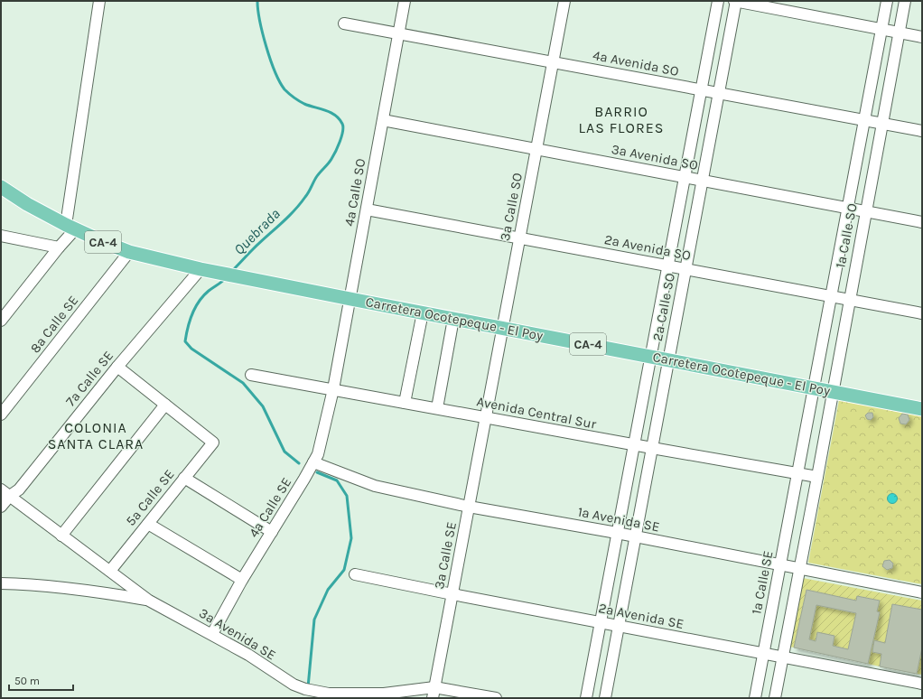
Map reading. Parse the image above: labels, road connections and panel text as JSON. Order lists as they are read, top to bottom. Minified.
{"streets":{"main road":["CA-4","Carretera Ocotepeque - El Poy"],"street":["4a Avenida SO","3a Avenida SO","4a Calle SO","3a Calle SO","1a Calle SO","2a Avenida SO","2a Calle SO","8a Calle SE","7a Calle SE","Avenida Central Sur","5a Calle SE","4a Calle SE","1a Avenida SE","3a Calle SE","1a Calle SE","2a Avenida SE","3a Avenida SE"]},"crossings":[["4a Avenida SO","4a Calle SO"],["4a Avenida SO","3a Calle SO"],["4a Avenida SO","1a Calle SO"],["4a Avenida SO","2a Calle SO"],["3a Avenida SO","4a Calle SO"],["3a Avenida SO","3a Calle SO"],["3a Avenida SO","1a Calle SO"],["3a Avenida SO","2a Calle SO"],["4a Calle SO","2a Avenida SO"],["4a Calle SO","Carretera Ocotepeque - El Poy"],["4a Calle SO","Avenida Central Sur"],["4a Calle SO","4a Calle SE"],["3a Calle SO","2a Avenida SO"],["3a Calle SO","Carretera Ocotepeque - El Poy"],["3a Calle SO","Avenida Central Sur"],["3a Calle SO","3a Calle SE"],["1a Calle SO","2a Avenida SO"],["1a Calle SO","Carretera Ocotepeque - El Poy"],["1a Calle SO","Avenida Central Sur"],["1a Calle SO","1a Calle SE"],["2a Avenida SO","2a Calle SO"],["2a Calle SO","Carretera Ocotepeque - El Poy"],["2a Calle SO","Avenida Central Sur"],["2a Calle SO","1a Avenida SE"],["2a Calle SO","2a Avenida SE"],["Carretera Ocotepeque - El Poy","8a Calle SE"],["Carretera Ocotepeque - El Poy","7a Calle SE"],["7a Calle SE","3a Avenida SE"],["Avenida Central Sur","4a Calle SE"],["Avenida Central Sur","3a Calle SE"],["Avenida Central Sur","1a Calle SE"],["5a Calle SE","3a Avenida SE"],["4a Calle SE","1a Avenida SE"],["4a Calle SE","3a Avenida SE"],["1a Avenida SE","3a Calle SE"],["1a Avenida SE","1a Calle SE"],["3a Calle SE","2a Avenida SE"],["3a Calle SE","3a Avenida SE"],["1a Calle SE","2a Avenida SE"]],"districts":["BARRIO LAS FLORES","COLONIA SANTA CLARA"],"water":["Quebrada"],"scale_bar":"50 m"}
